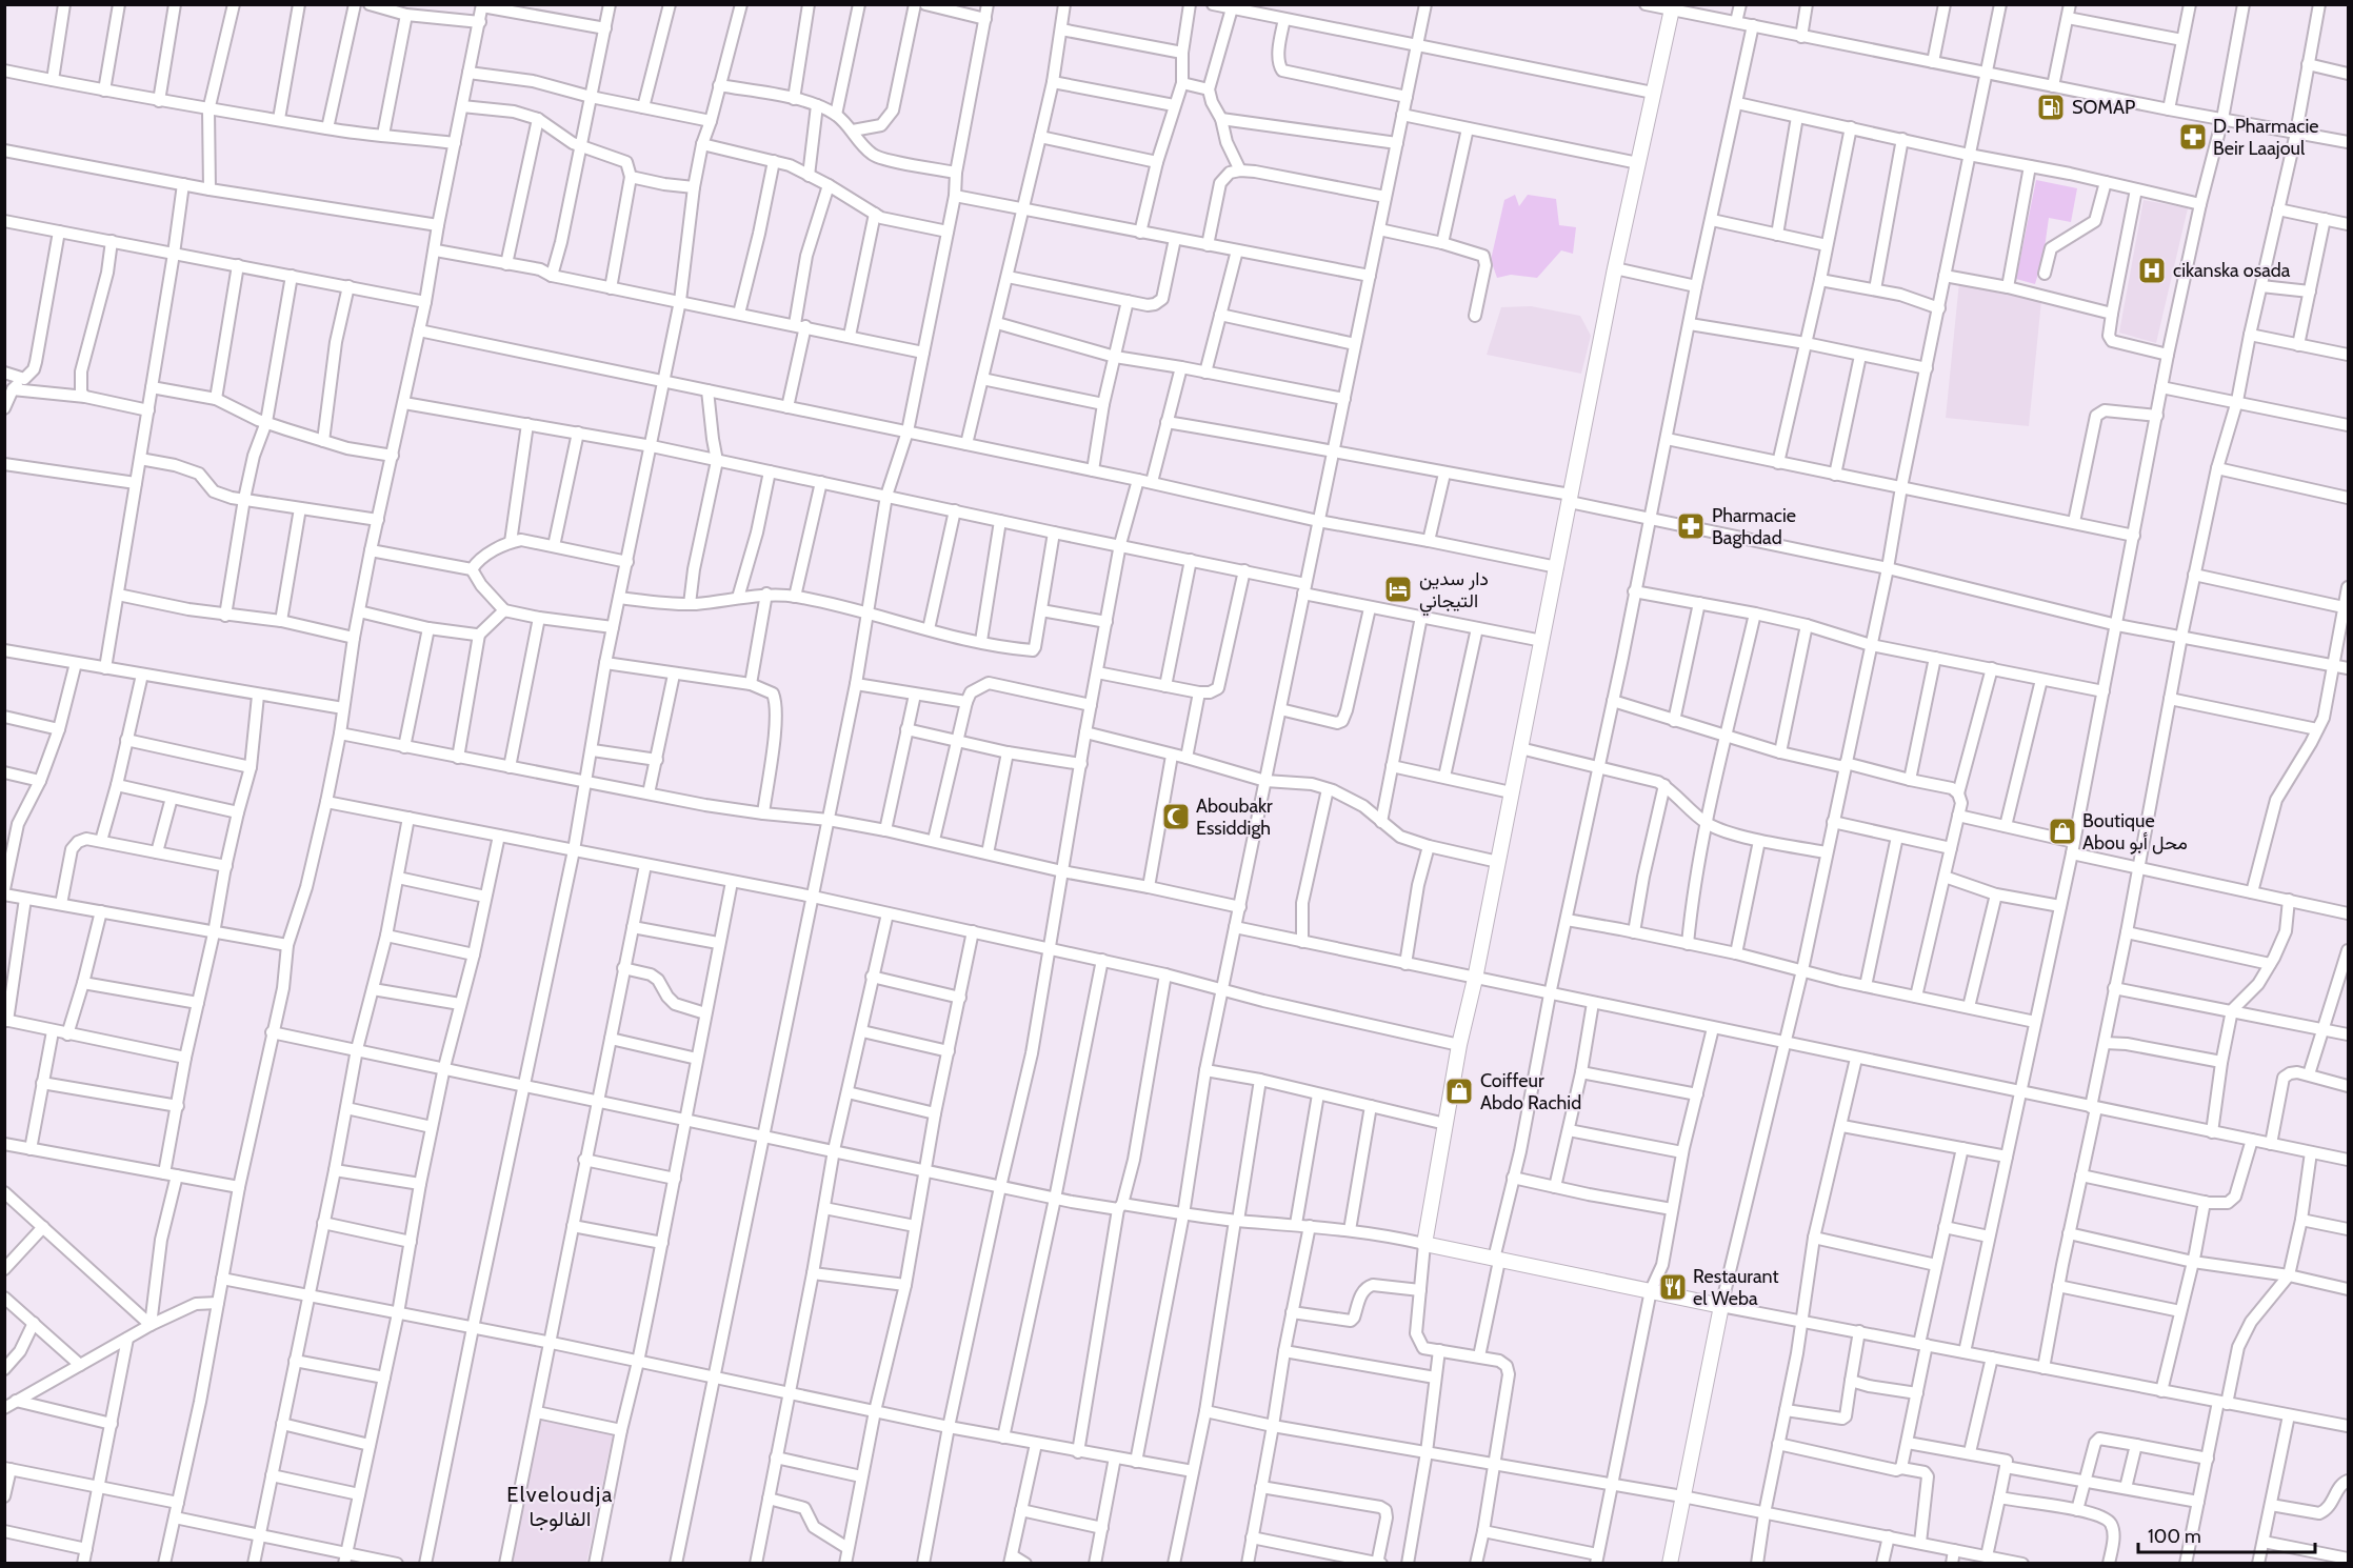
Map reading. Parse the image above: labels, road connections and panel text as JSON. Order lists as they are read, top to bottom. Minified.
{"districts":["Elveloudja الفالوجا"],"places":{"fuel station":["SOMAP"],"pharmacy":["D. Pharmacie Beir Laajoul","Pharmacie Baghdad"],"hospital":["cikanska osada"],"hotel":["دار سدين التيجاني"],"mosque":["Aboubakr Essiddigh"],"shop":["Boutique Abou محل أبو","Coiffeur Abdo Rachid"],"restaurant":["Restaurant el Weba"]},"scale_bar":"100 m"}
